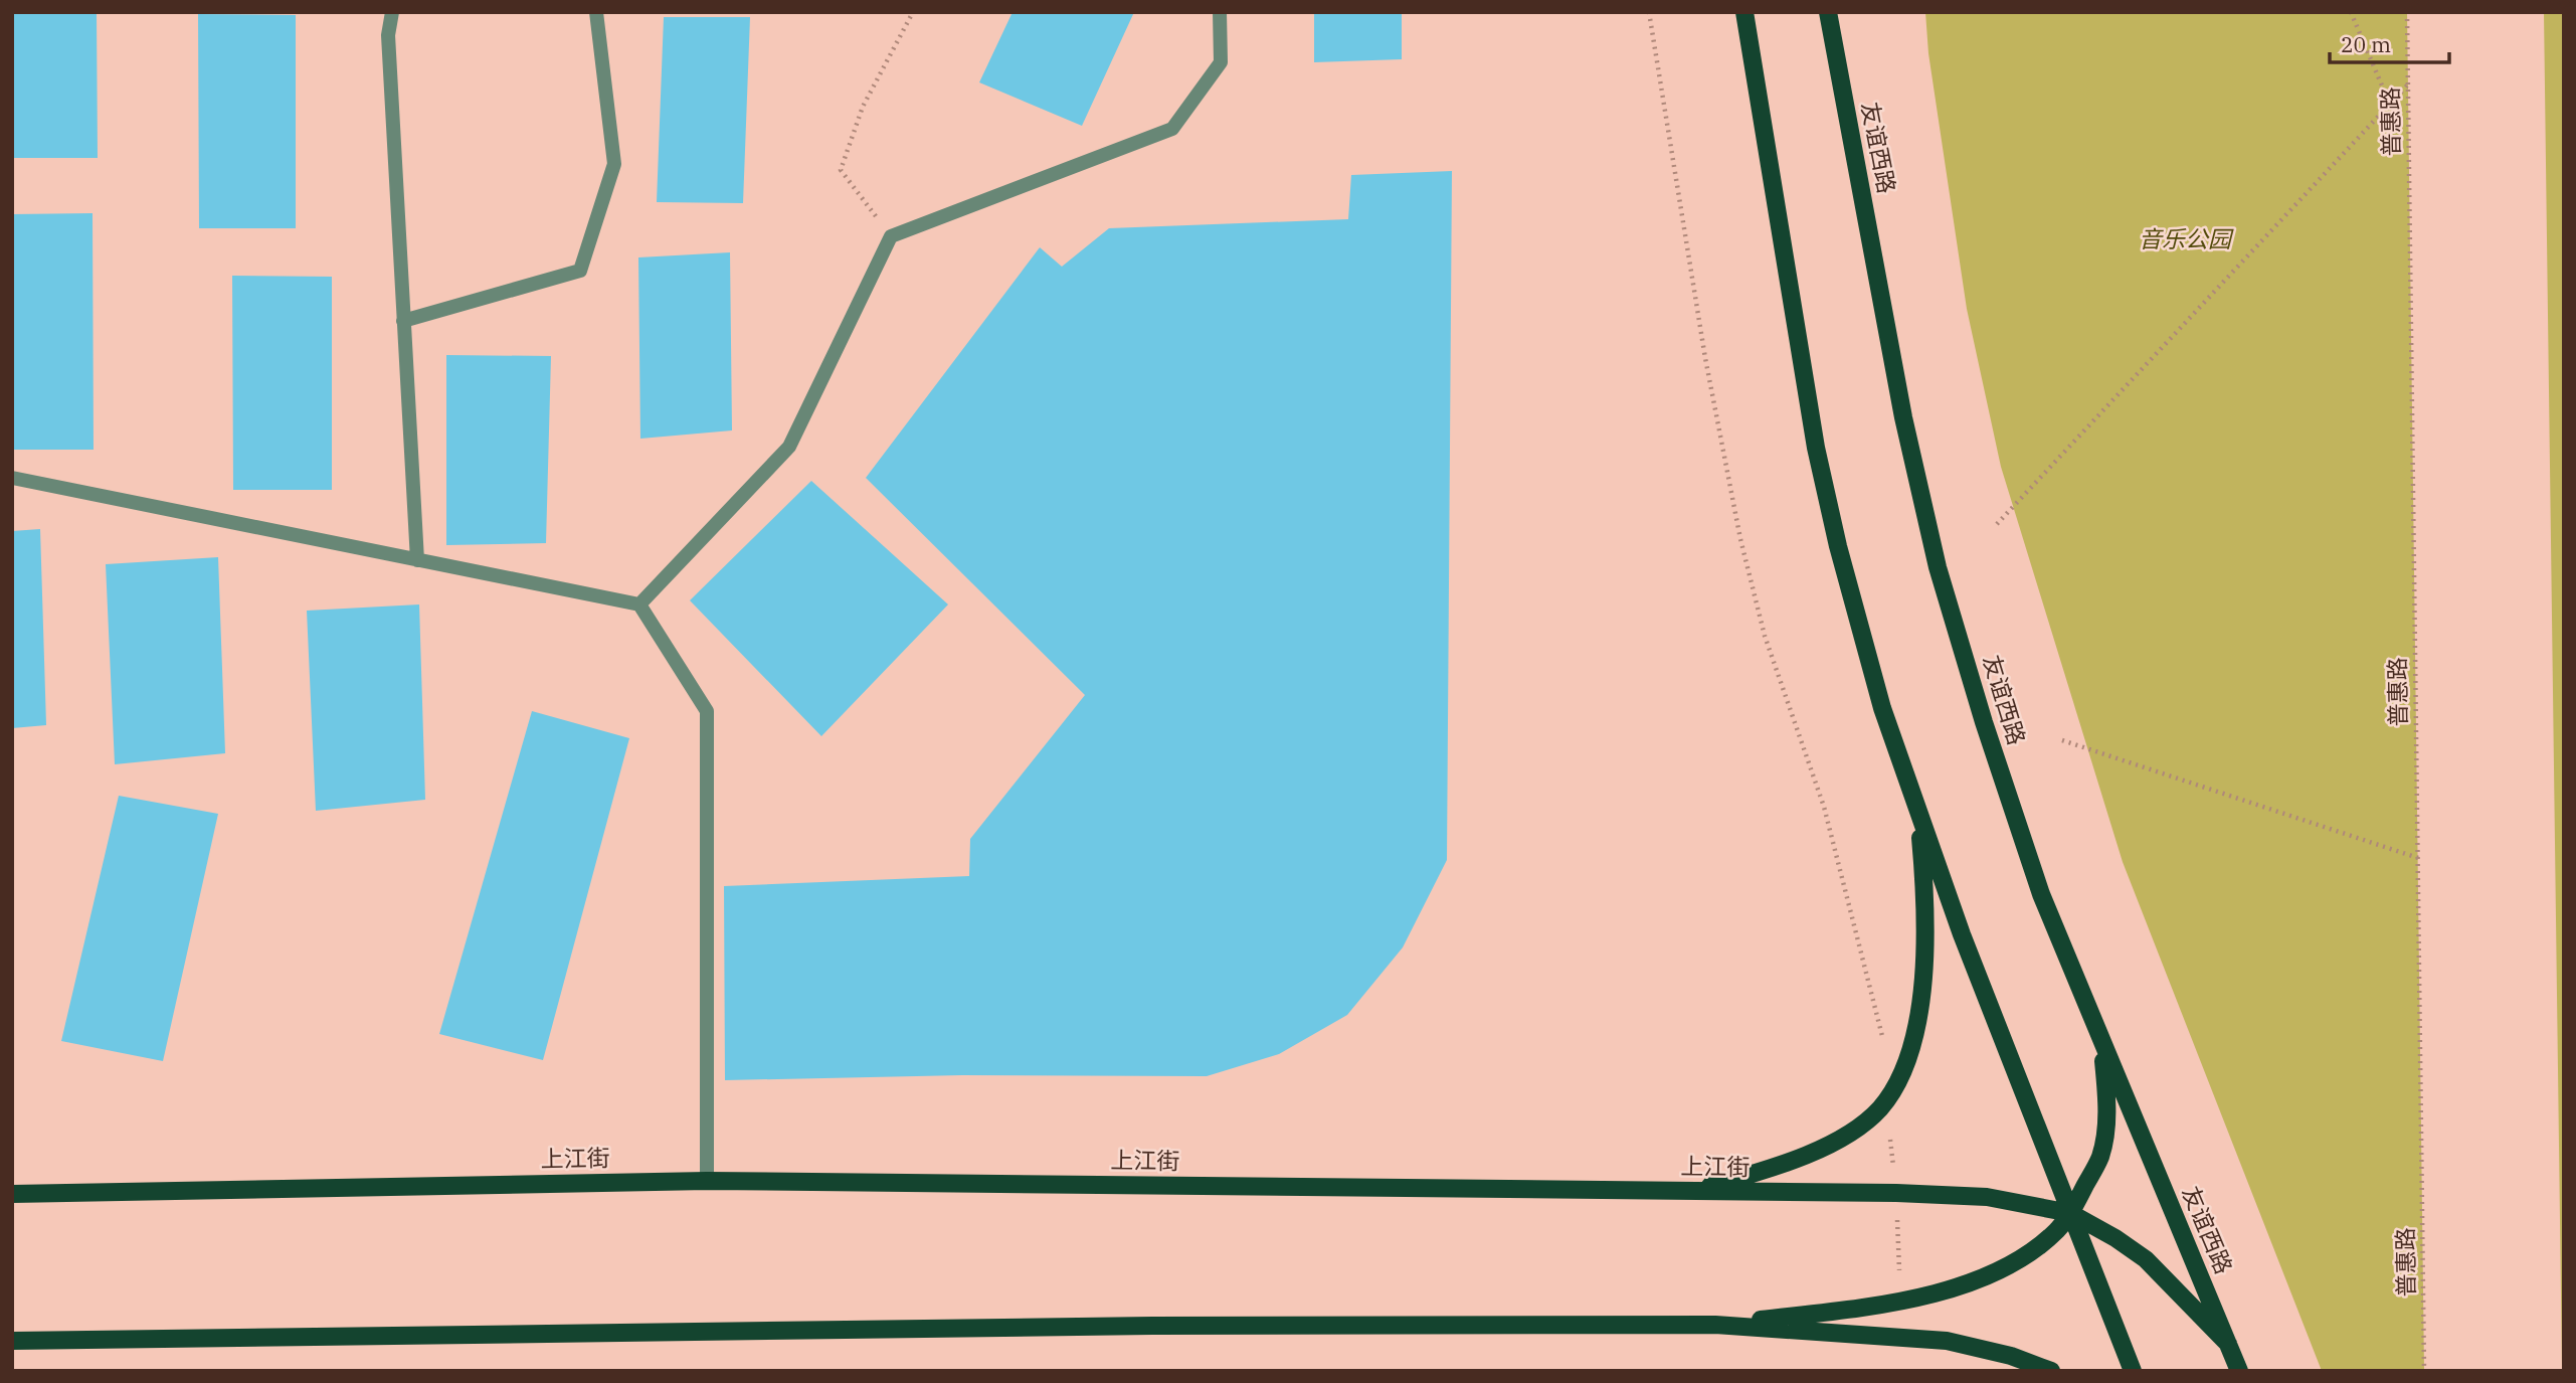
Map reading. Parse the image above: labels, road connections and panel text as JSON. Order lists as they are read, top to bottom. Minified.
{"streets":{"main road":["友谊西路","上江街"],"path":["普惠路"]},"crossings":[["友谊西路","上江街"]],"parks":["音乐公园"],"scale_bar":"20 m"}
